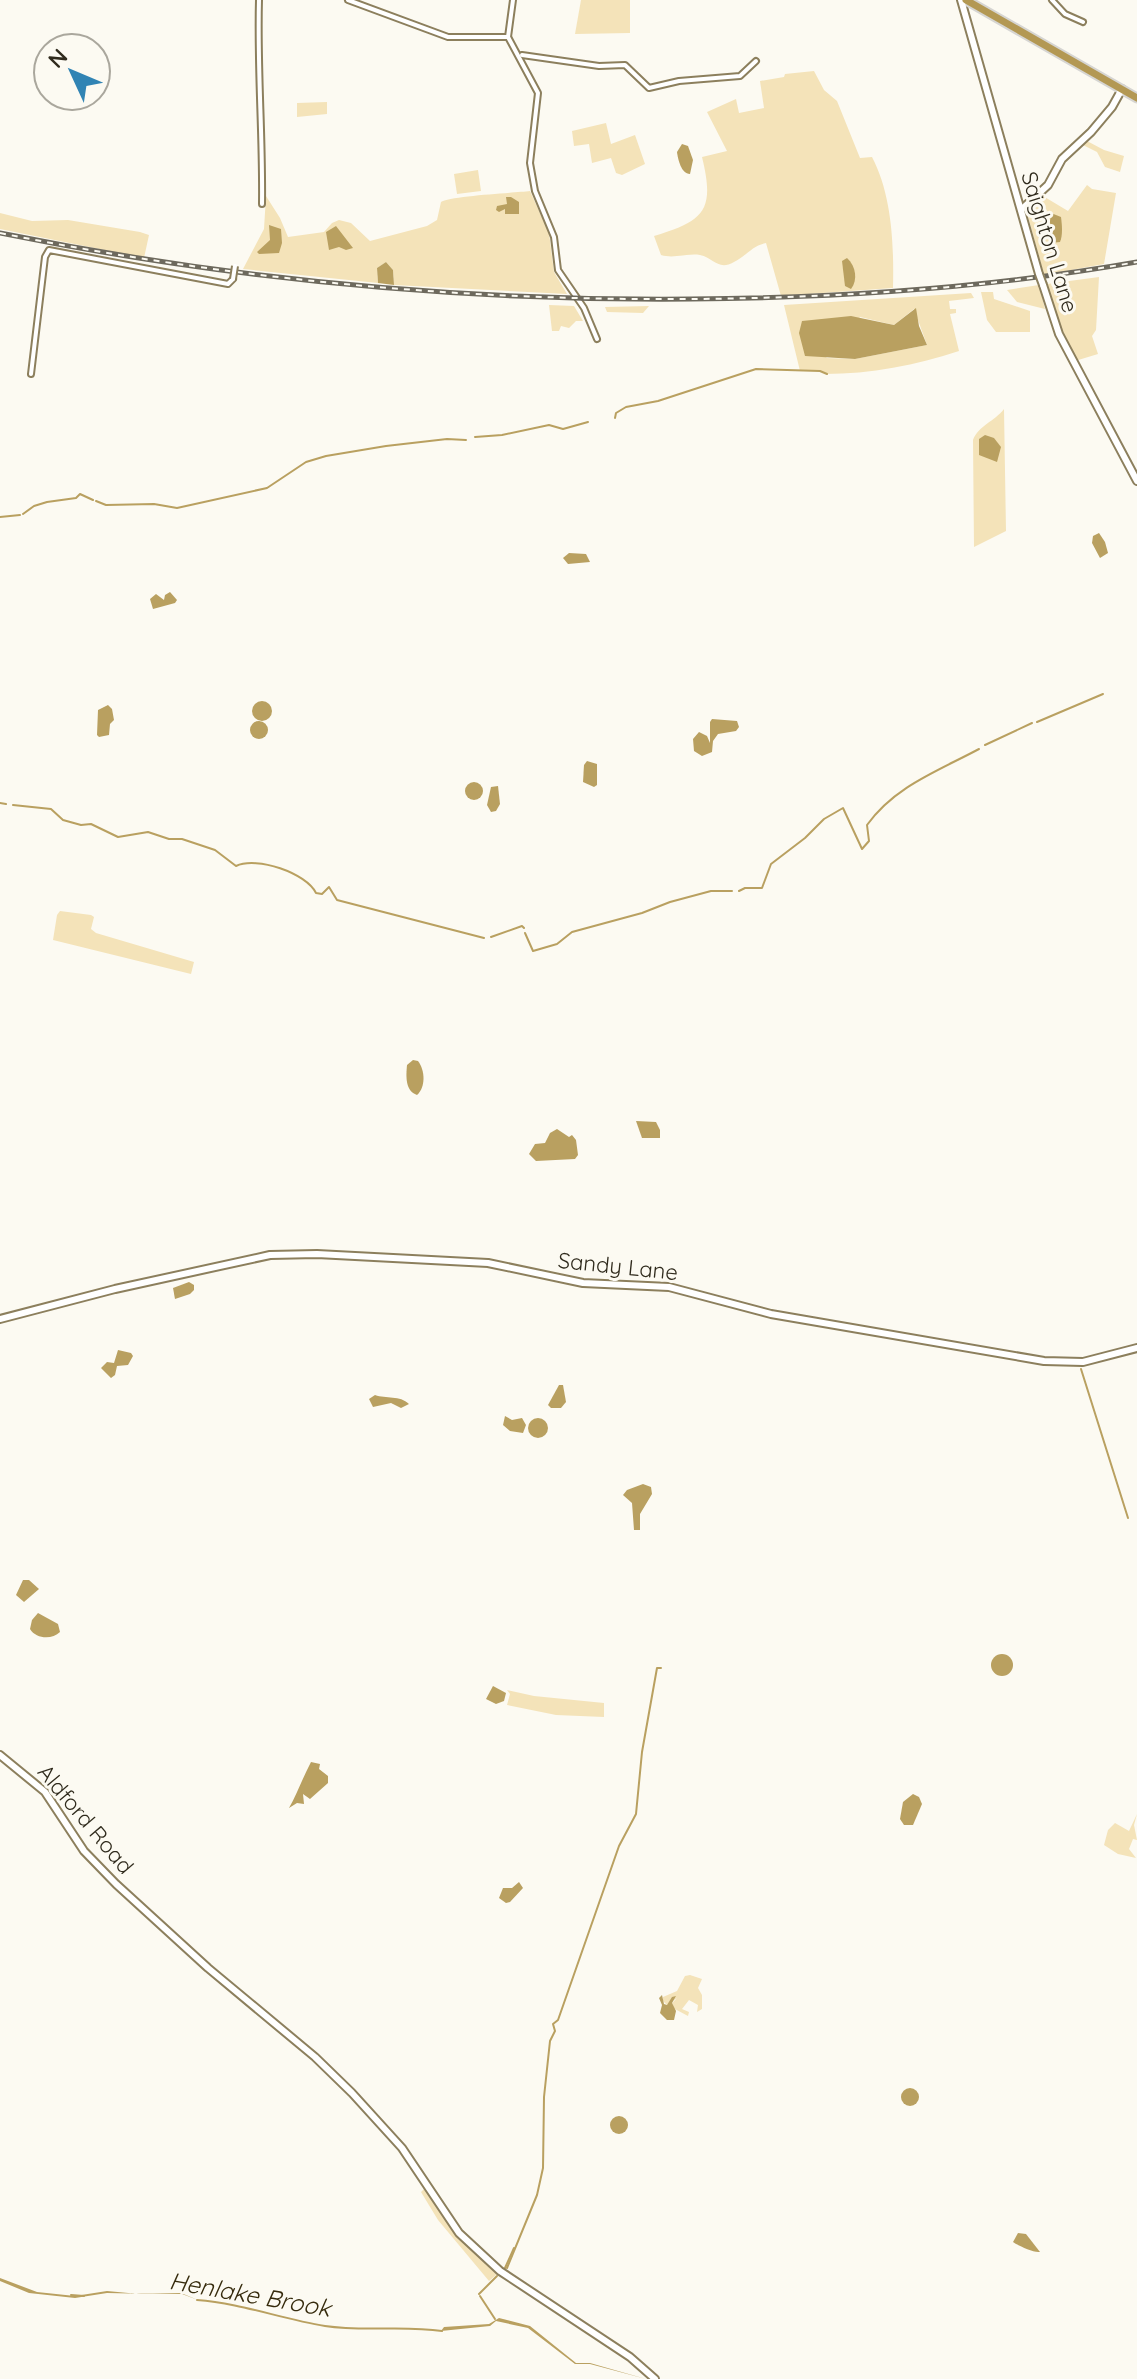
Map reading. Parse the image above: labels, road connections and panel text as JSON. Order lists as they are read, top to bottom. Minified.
{"streets":{"street":["Saighton Lane","Sandy Lane","Aldford Road"]},"water":["Henlake Brook"],"north":"top left"}
